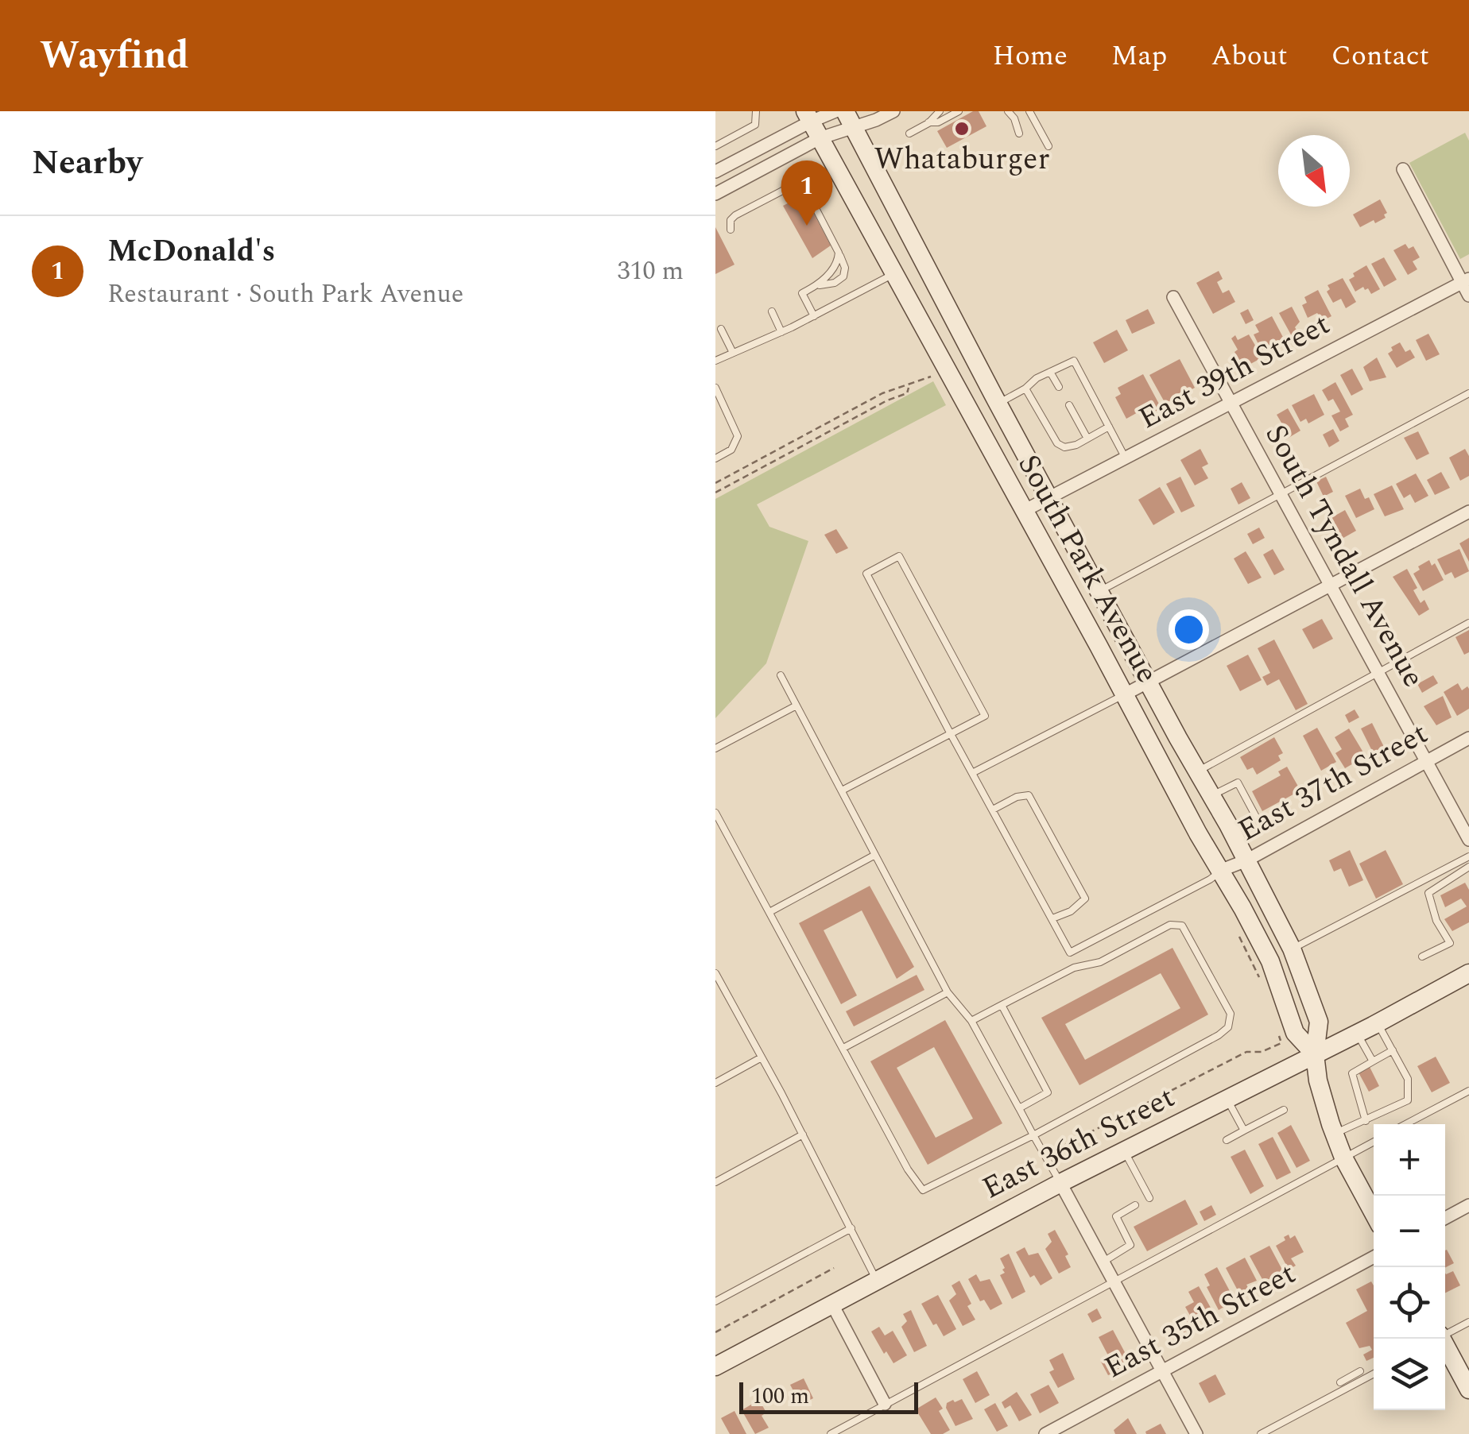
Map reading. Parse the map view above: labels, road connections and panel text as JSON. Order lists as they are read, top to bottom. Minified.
{"streets":{"main road":["South Park Avenue","East 36th Street"],"street":["East 39th Street","South Tyndall Avenue","East 37th Street","East 35th Street"]},"crossings":[["East 39th Street","South Tyndall Avenue"],["East 39th Street","South Park Avenue"],["South Tyndall Avenue","East 37th Street"],["South Park Avenue","East 37th Street"],["South Park Avenue","East 36th Street"]],"places":["Whataburger"],"scale_bar":"100 m","north":"bottom right","page":{"header":"Wayfind","nav":["Home","Map","About","Contact"],"heading":"Nearby","pins":"1","list":[{"mark":"1","name":"McDonald's","note":"Restaurant · South Park Avenue","value":"310 m"}],"map_buttons":["+","−"],"scale":"100 m"}}
